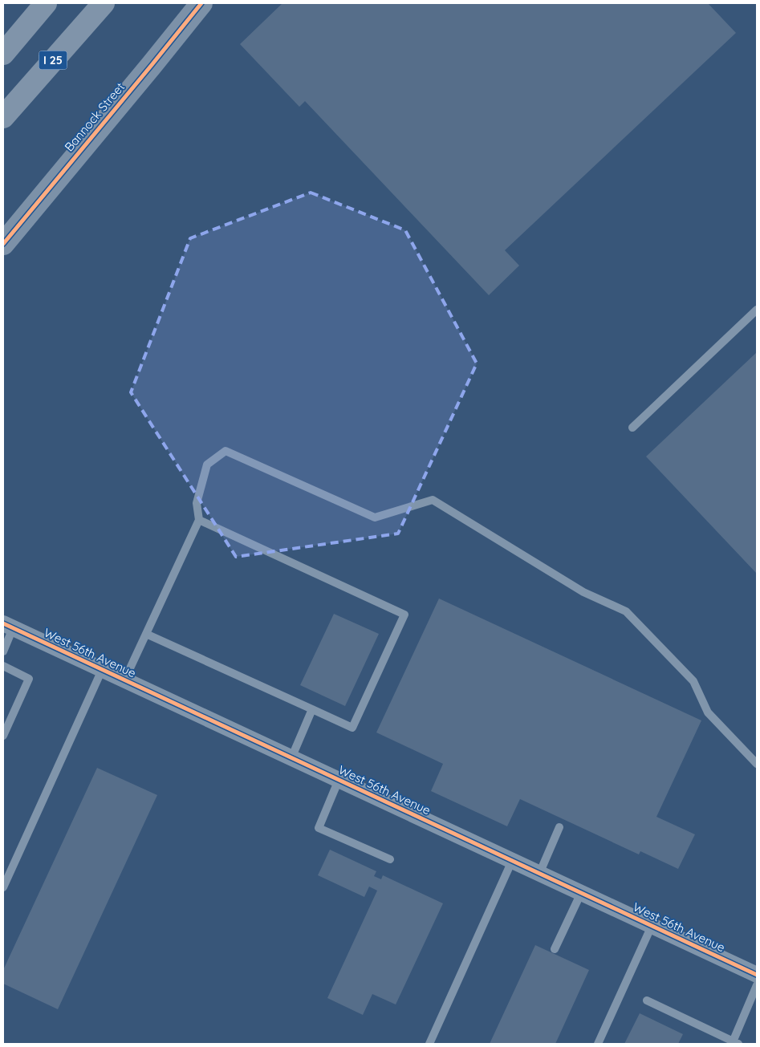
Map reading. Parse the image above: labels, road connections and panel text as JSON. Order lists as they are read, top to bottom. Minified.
{"streets":{"highway":["I 25"],"street":["Bannock Street","West 56th Avenue"]}}
